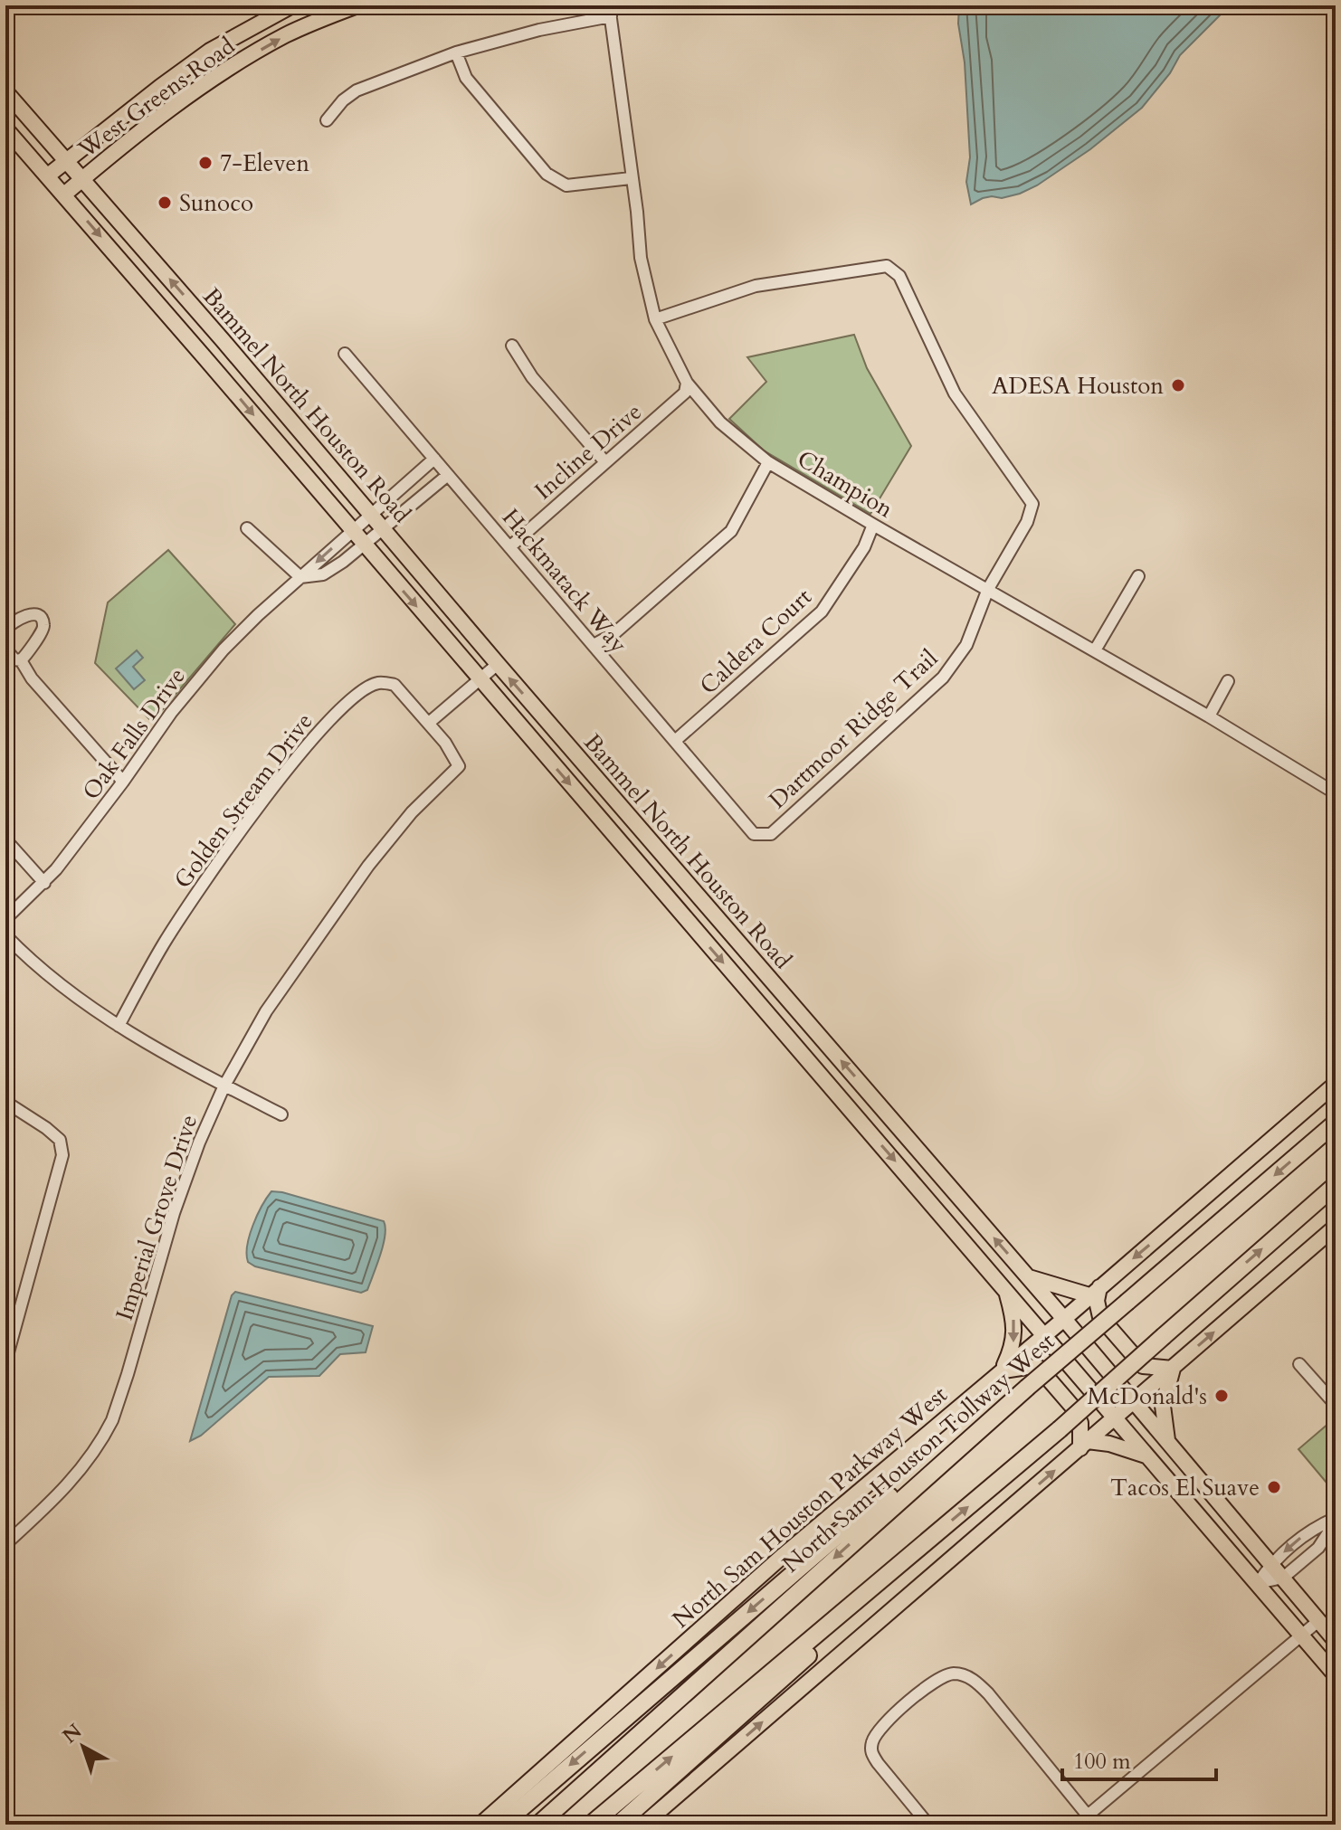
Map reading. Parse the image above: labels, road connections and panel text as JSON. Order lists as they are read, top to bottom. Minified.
{"streets":{"highway":["North Sam Houston Tollway West"],"main road":["West Greens Road","Bammel North Houston Road","North Sam Houston Parkway West"],"street":["Incline Drive","Champion","Hackmatack Way","Caldera Court","Dartmoor Ridge Trail","Oak Falls Drive","Golden Stream Drive","Imperial Grove Drive"]},"crossings":[["West Greens Road","Bammel North Houston Road"],["Bammel North Houston Road","Oak Falls Drive"],["Bammel North Houston Road","North Sam Houston Parkway West"],["Incline Drive","Champion"],["Incline Drive","Hackmatack Way"],["Champion","Caldera Court"],["Champion","Dartmoor Ridge Trail"],["Hackmatack Way","Caldera Court"],["Hackmatack Way","Dartmoor Ridge Trail"],["Hackmatack Way","Oak Falls Drive"],["Golden Stream Drive","Imperial Grove Drive"]],"places":["7-Eleven","Sunoco","ADESA Houston","McDonald's","Tacos El Suave"],"scale_bar":"100 m","north":"top left"}
